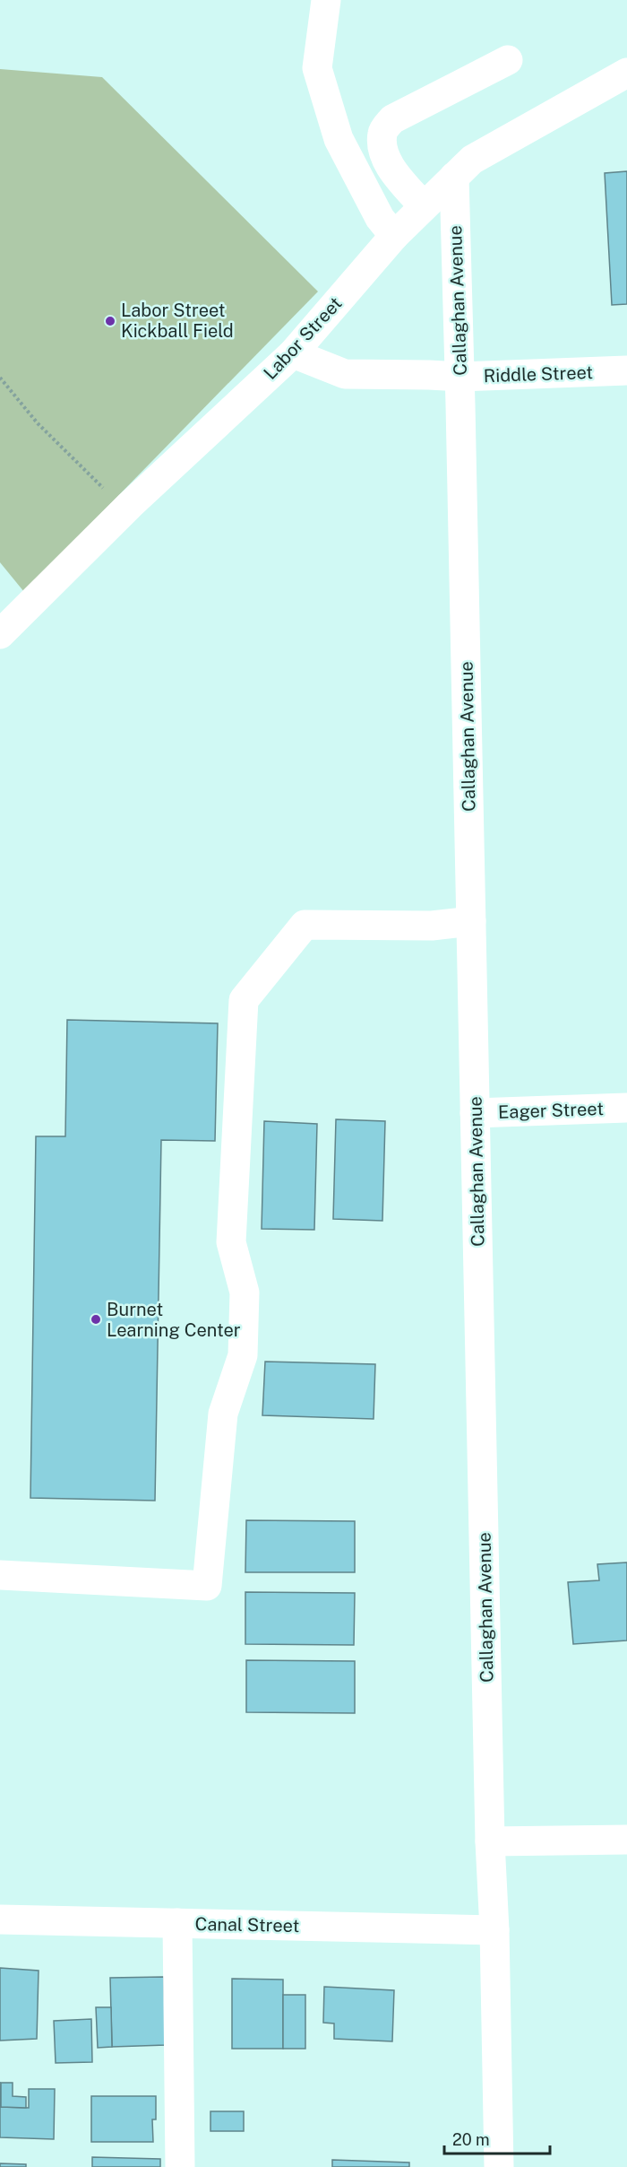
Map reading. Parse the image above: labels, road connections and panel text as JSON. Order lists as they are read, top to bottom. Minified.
{"streets":{"street":["Callaghan Avenue","Labor Street","Riddle Street","Eager Street","Canal Street"]},"crossings":[["Callaghan Avenue","Labor Street"],["Callaghan Avenue","Riddle Street"],["Callaghan Avenue","Eager Street"],["Callaghan Avenue","Canal Street"],["Labor Street","Riddle Street"]],"places":["Labor Street Kickball Field","Burnet Learning Center"],"scale_bar":"20 m"}
